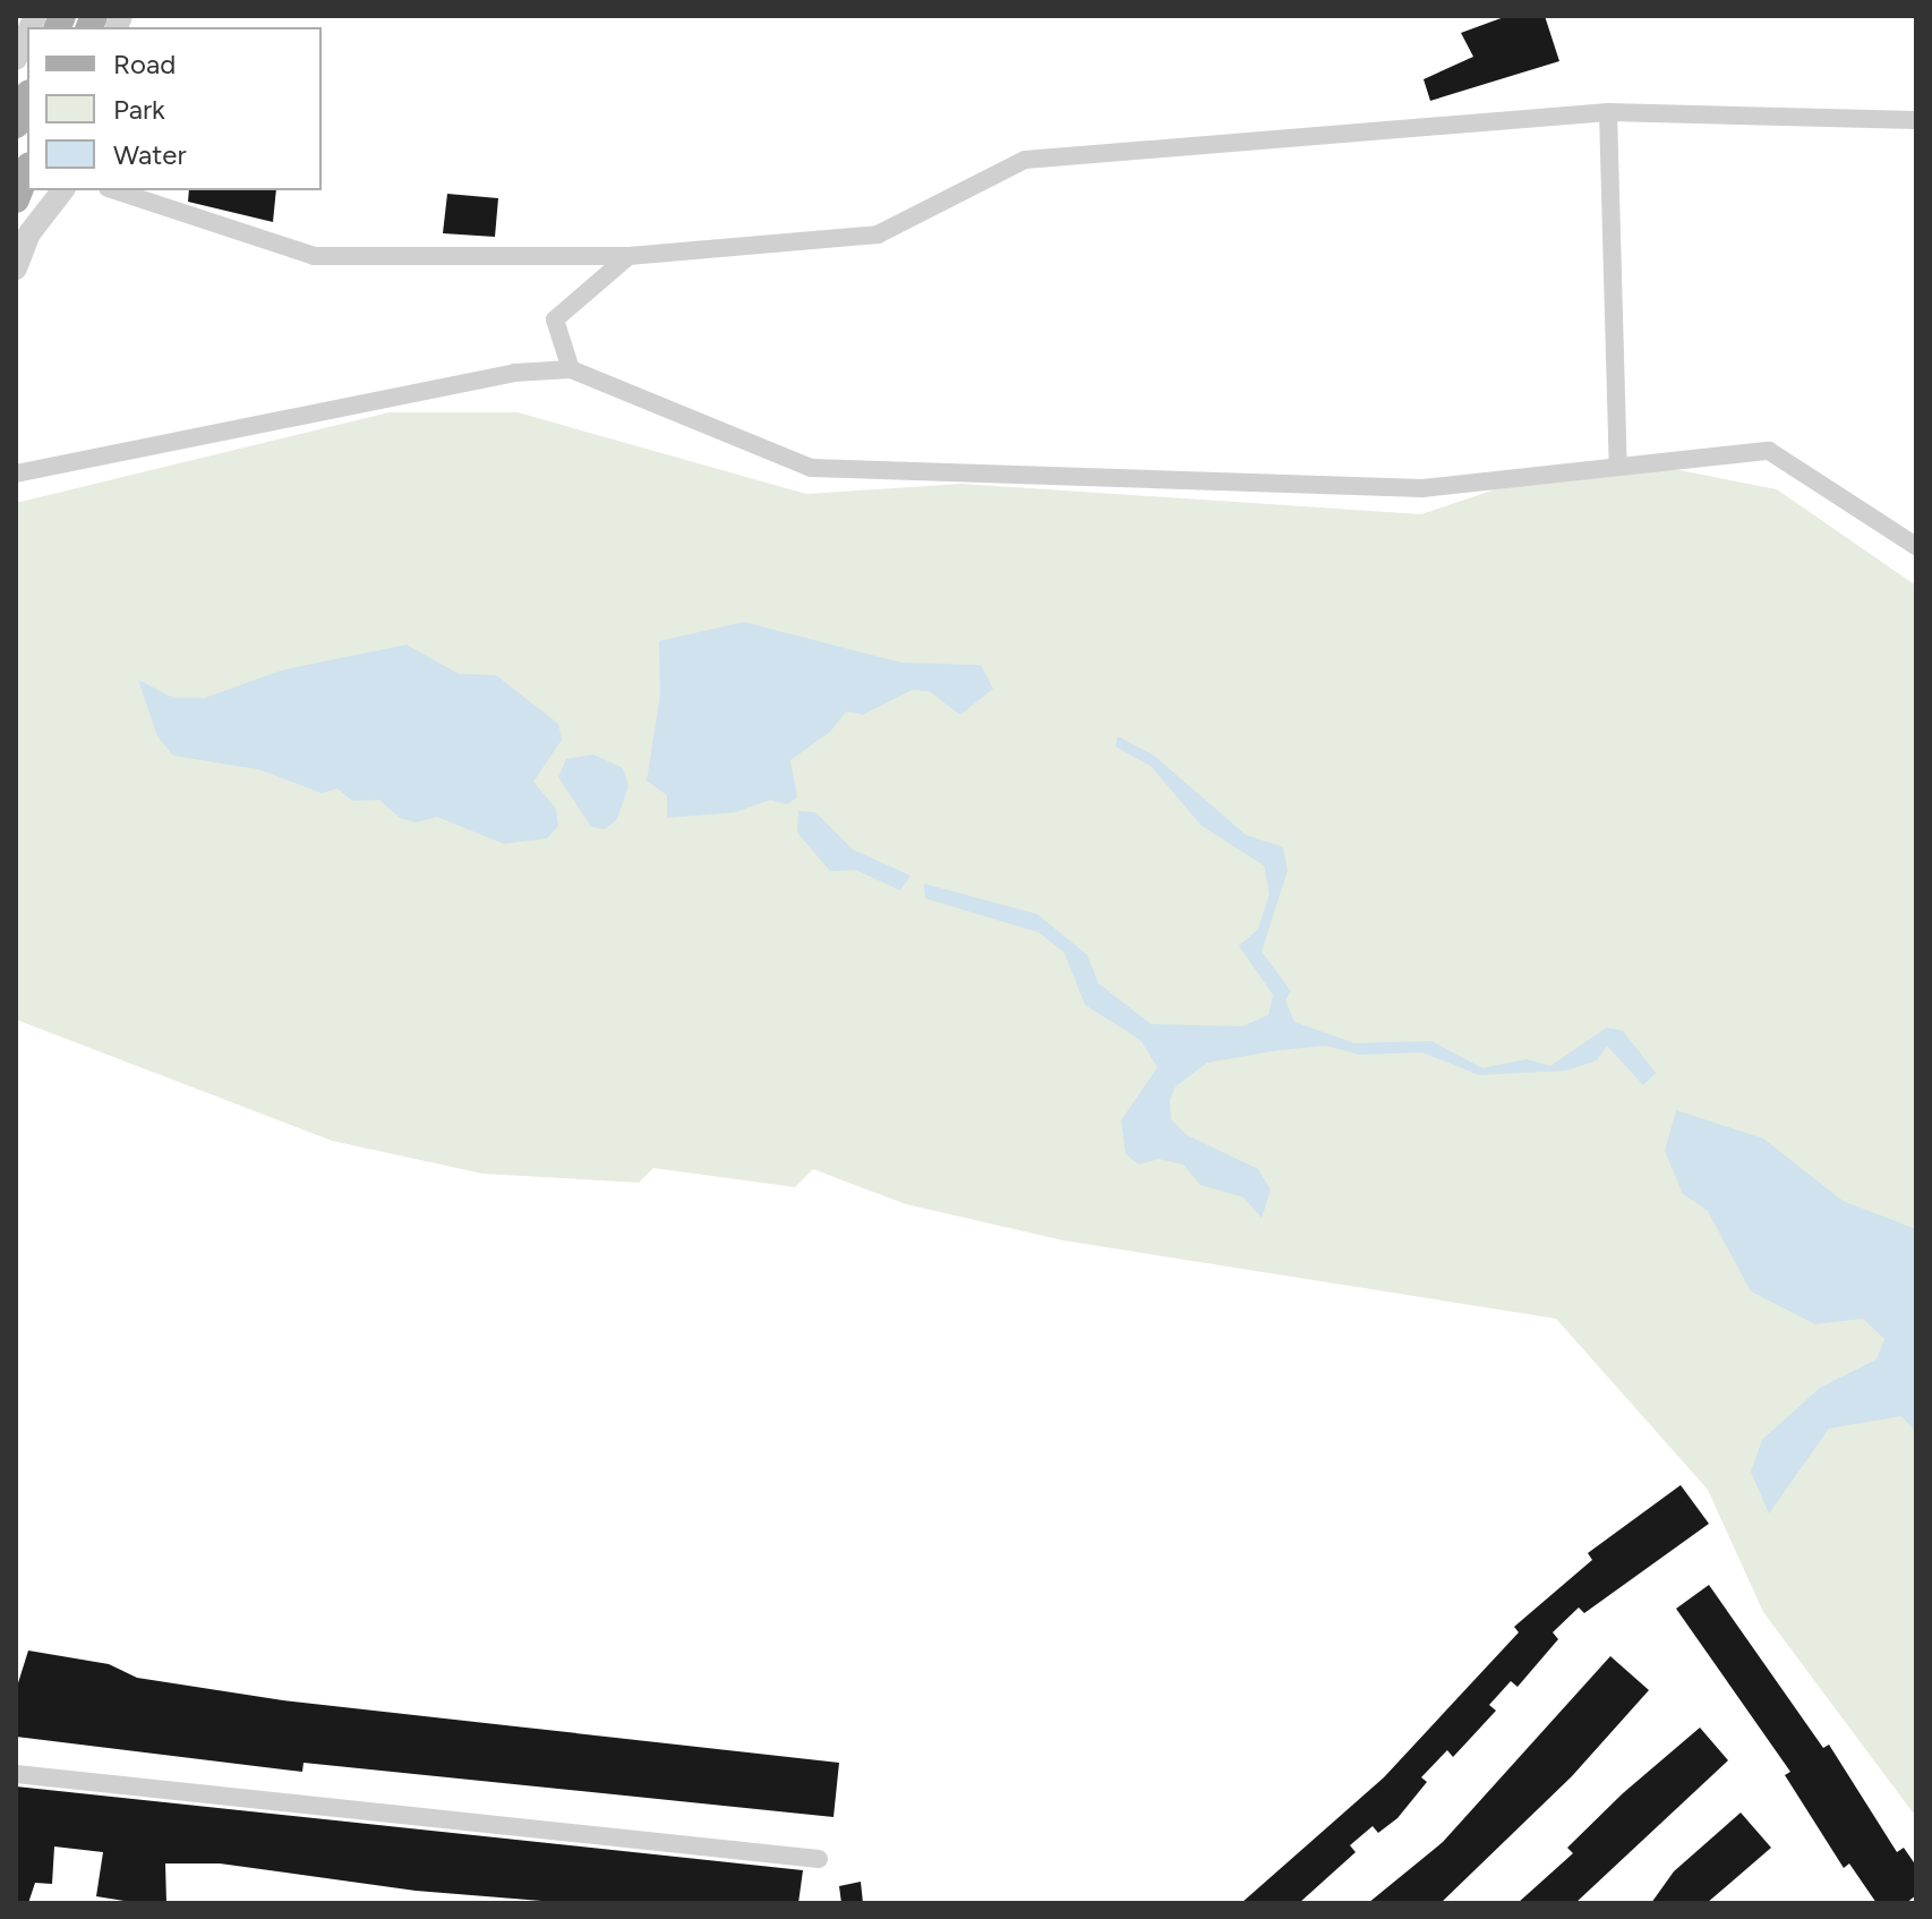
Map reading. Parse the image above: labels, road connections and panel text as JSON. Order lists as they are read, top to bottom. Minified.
{"legend":["Road","Park","Water"]}
